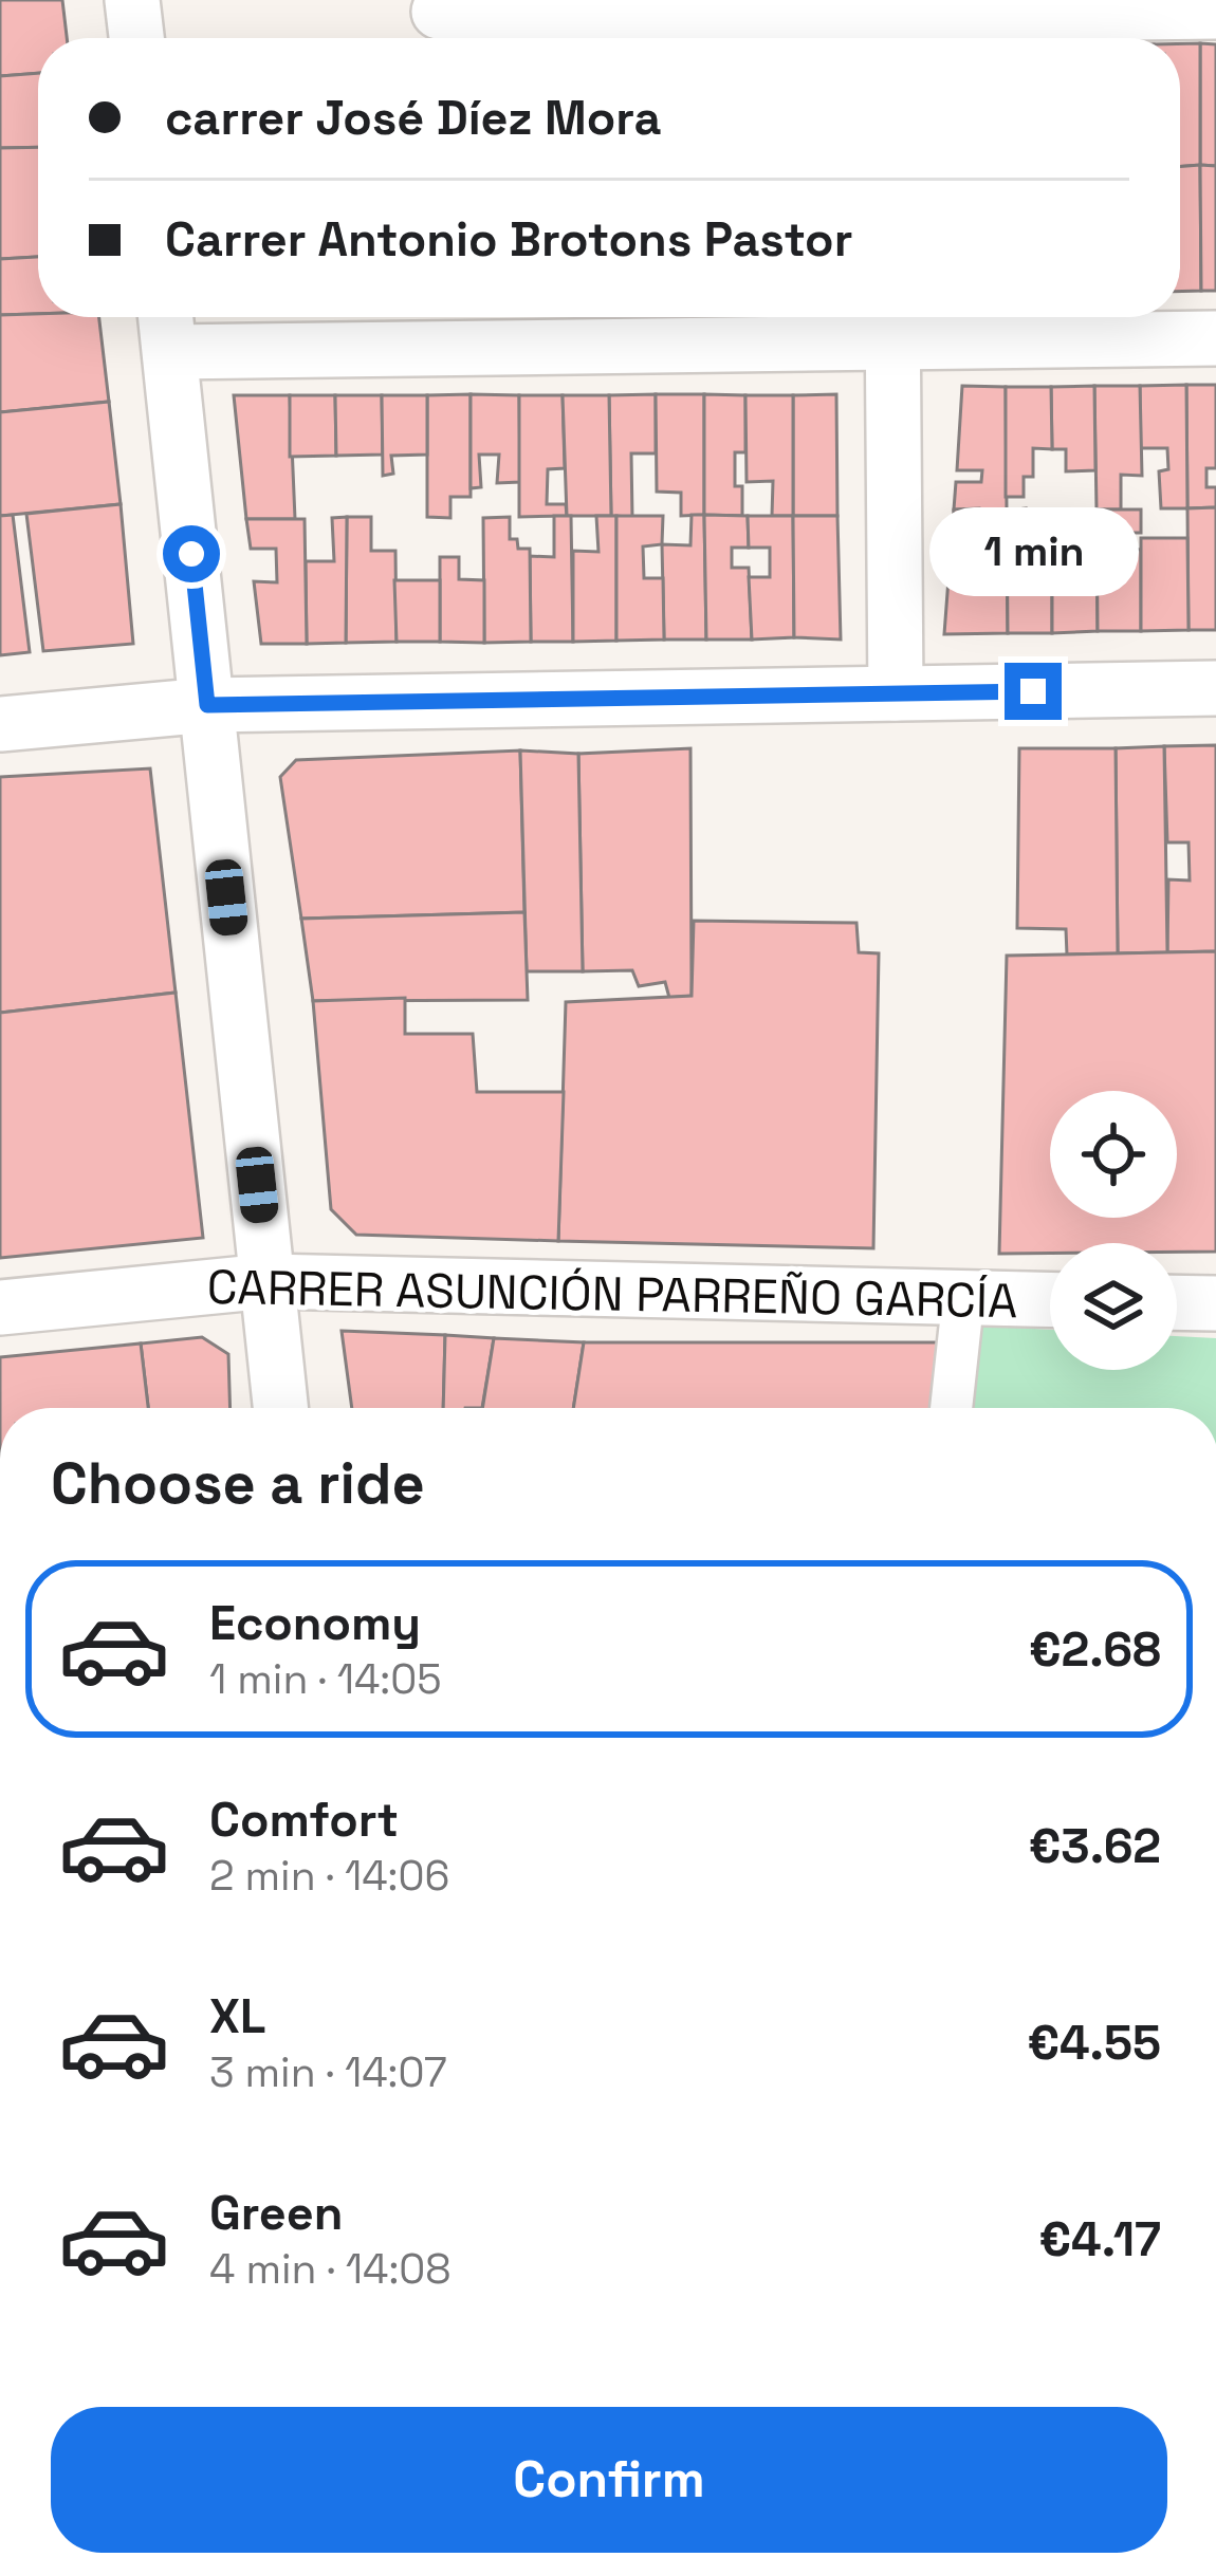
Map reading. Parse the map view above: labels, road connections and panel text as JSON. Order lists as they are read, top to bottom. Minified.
{"streets":{"street":["CARRER ASUNCIÓN PARREÑO GARCÍA"]},"page":{"banner":["carrer José Díez Mora","Carrer Antonio Brotons Pastor"],"bubble":"1 min","heading":"Choose a ride","list":[{"name":"Economy","note":"1 min · 14:05","value":"€2.68"},{"name":"Comfort","note":"2 min · 14:06","value":"€3.62"},{"name":"XL","note":"3 min · 14:07","value":"€4.55"},{"name":"Green","note":"4 min · 14:08","value":"€4.17"}],"buttons":"Confirm"}}
